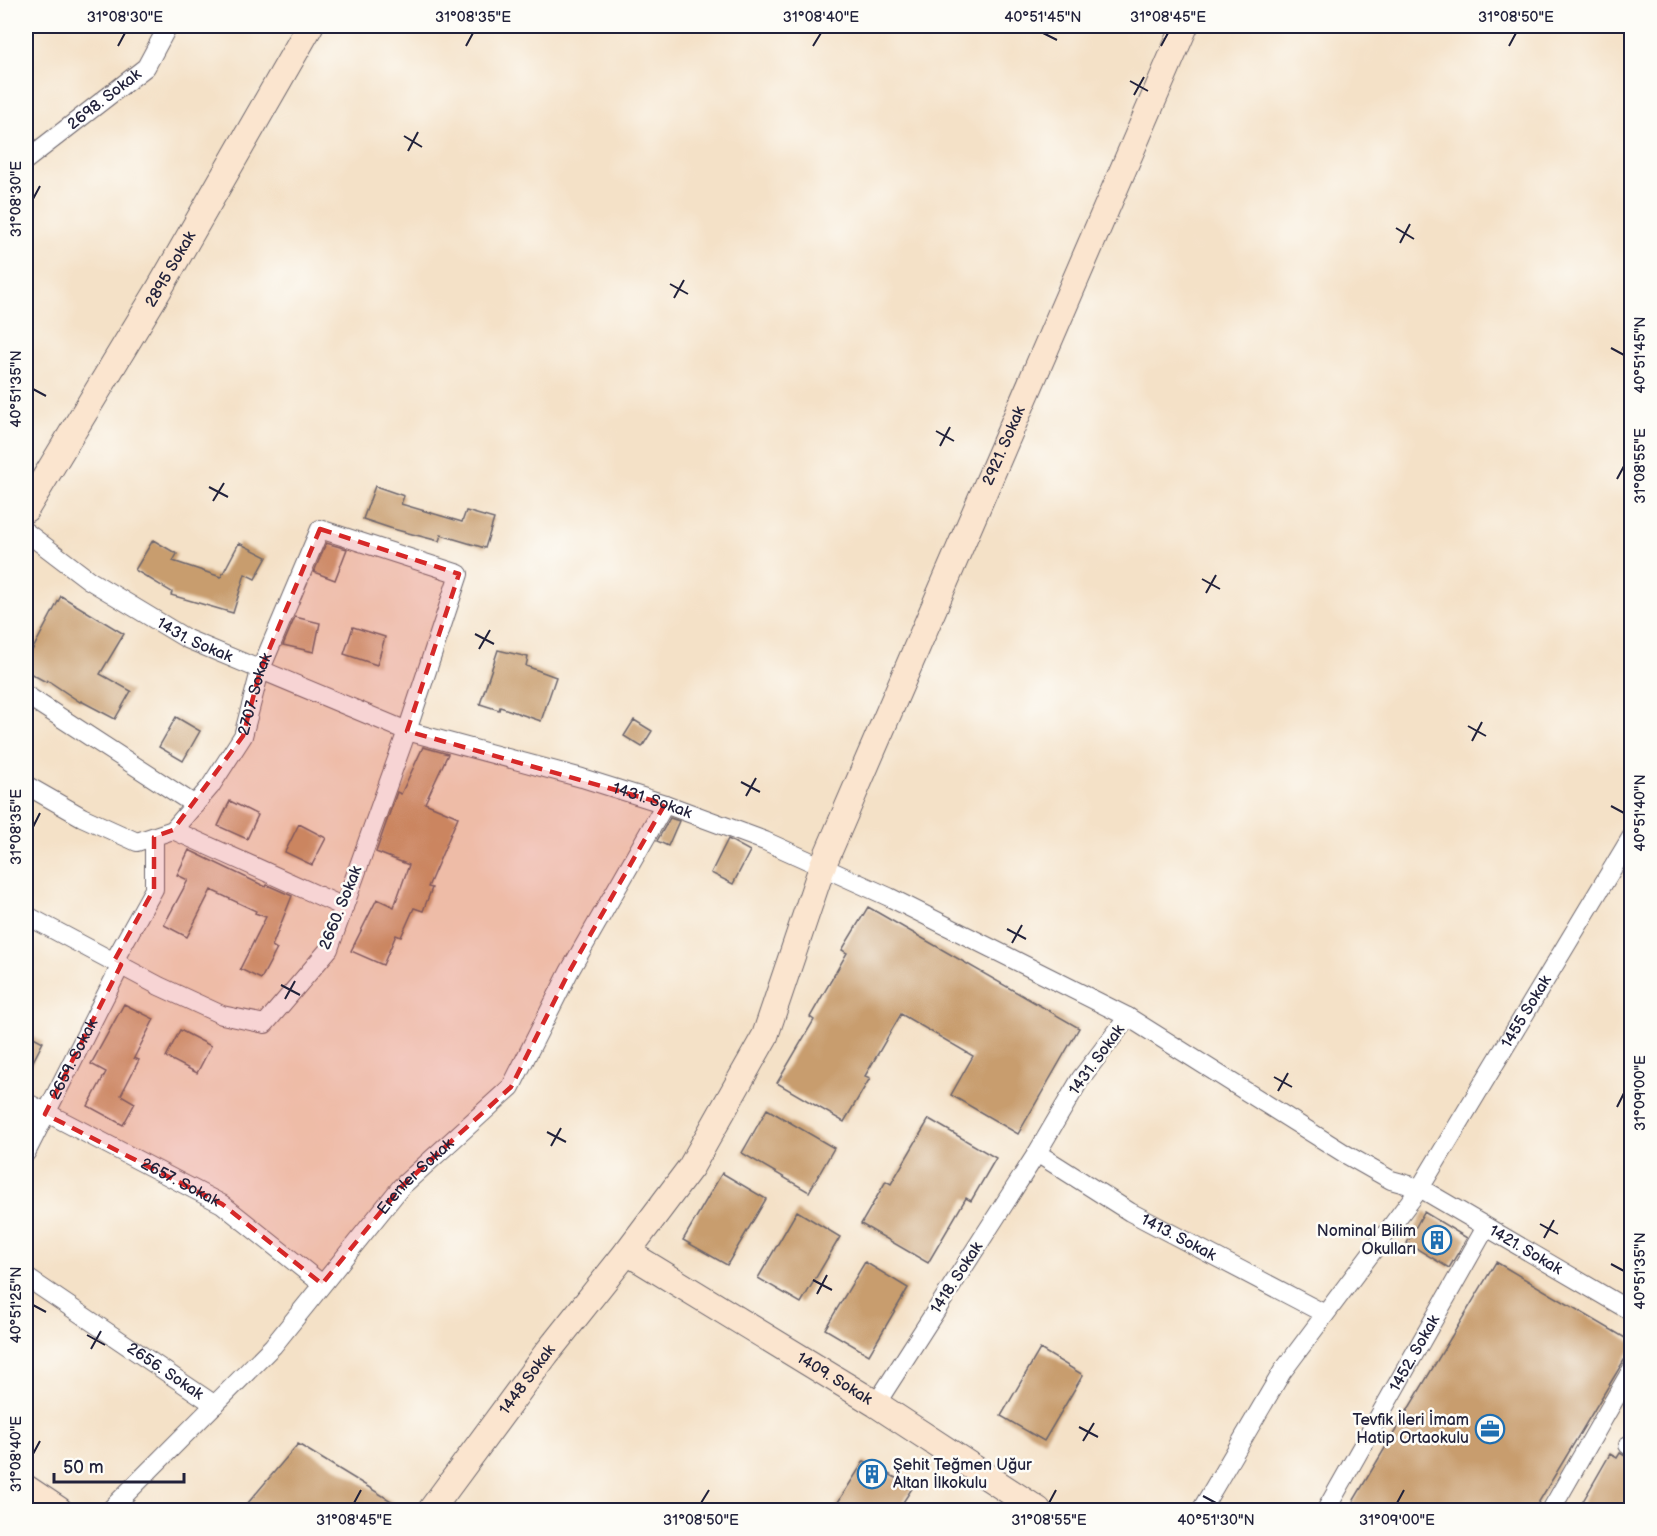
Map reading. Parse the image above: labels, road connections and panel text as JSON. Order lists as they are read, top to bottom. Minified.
{"streets":{"street":["2698. Sokak","2895 Sokak","2921. Sokak","1431. Sokak","2707. Sokak","2660. Sokak","1455 Sokak","2659. Sokak","Erenler Sokak","2657. Sokak","1413. Sokak","1421. Sokak","1418. Sokak","1452. Sokak","2656. Sokak","1409. Sokak","1448 Sokak"]},"crossings":[["2921. Sokak","1431. Sokak"],["2921. Sokak","1409. Sokak"],["2921. Sokak","1448 Sokak"],["1431. Sokak","2707. Sokak"],["1431. Sokak","2660. Sokak"],["1431. Sokak","Erenler Sokak"],["1431. Sokak","1413. Sokak"],["1431. Sokak","1421. Sokak"],["1431. Sokak","1418. Sokak"],["2707. Sokak","2660. Sokak"],["2707. Sokak","2659. Sokak"],["2660. Sokak","2659. Sokak"],["1455 Sokak","1413. Sokak"],["1455 Sokak","1421. Sokak"],["2659. Sokak","2657. Sokak"],["Erenler Sokak","2657. Sokak"],["Erenler Sokak","2656. Sokak"],["1413. Sokak","1418. Sokak"],["1421. Sokak","1452. Sokak"],["1418. Sokak","1409. Sokak"],["1409. Sokak","1448 Sokak"]],"places":{"building":["Nominal Bilim Okulları","Şehit Teğmen Uğur Altan İlkokulu"],"office":["Tevfik İleri İmam Hatip Ortaokulu"]},"scale_bar":"50 m","coordinates":["31°08'30\"E","31°08'35\"E","31°08'40\"E","40°51'45\"N","31°08'45\"E","31°08'50\"E","40°51'35\"N","31°08'55\"E","40°51'40\"N","31°09'00\"E","40°51'25\"N","40°51'30\"N"]}
